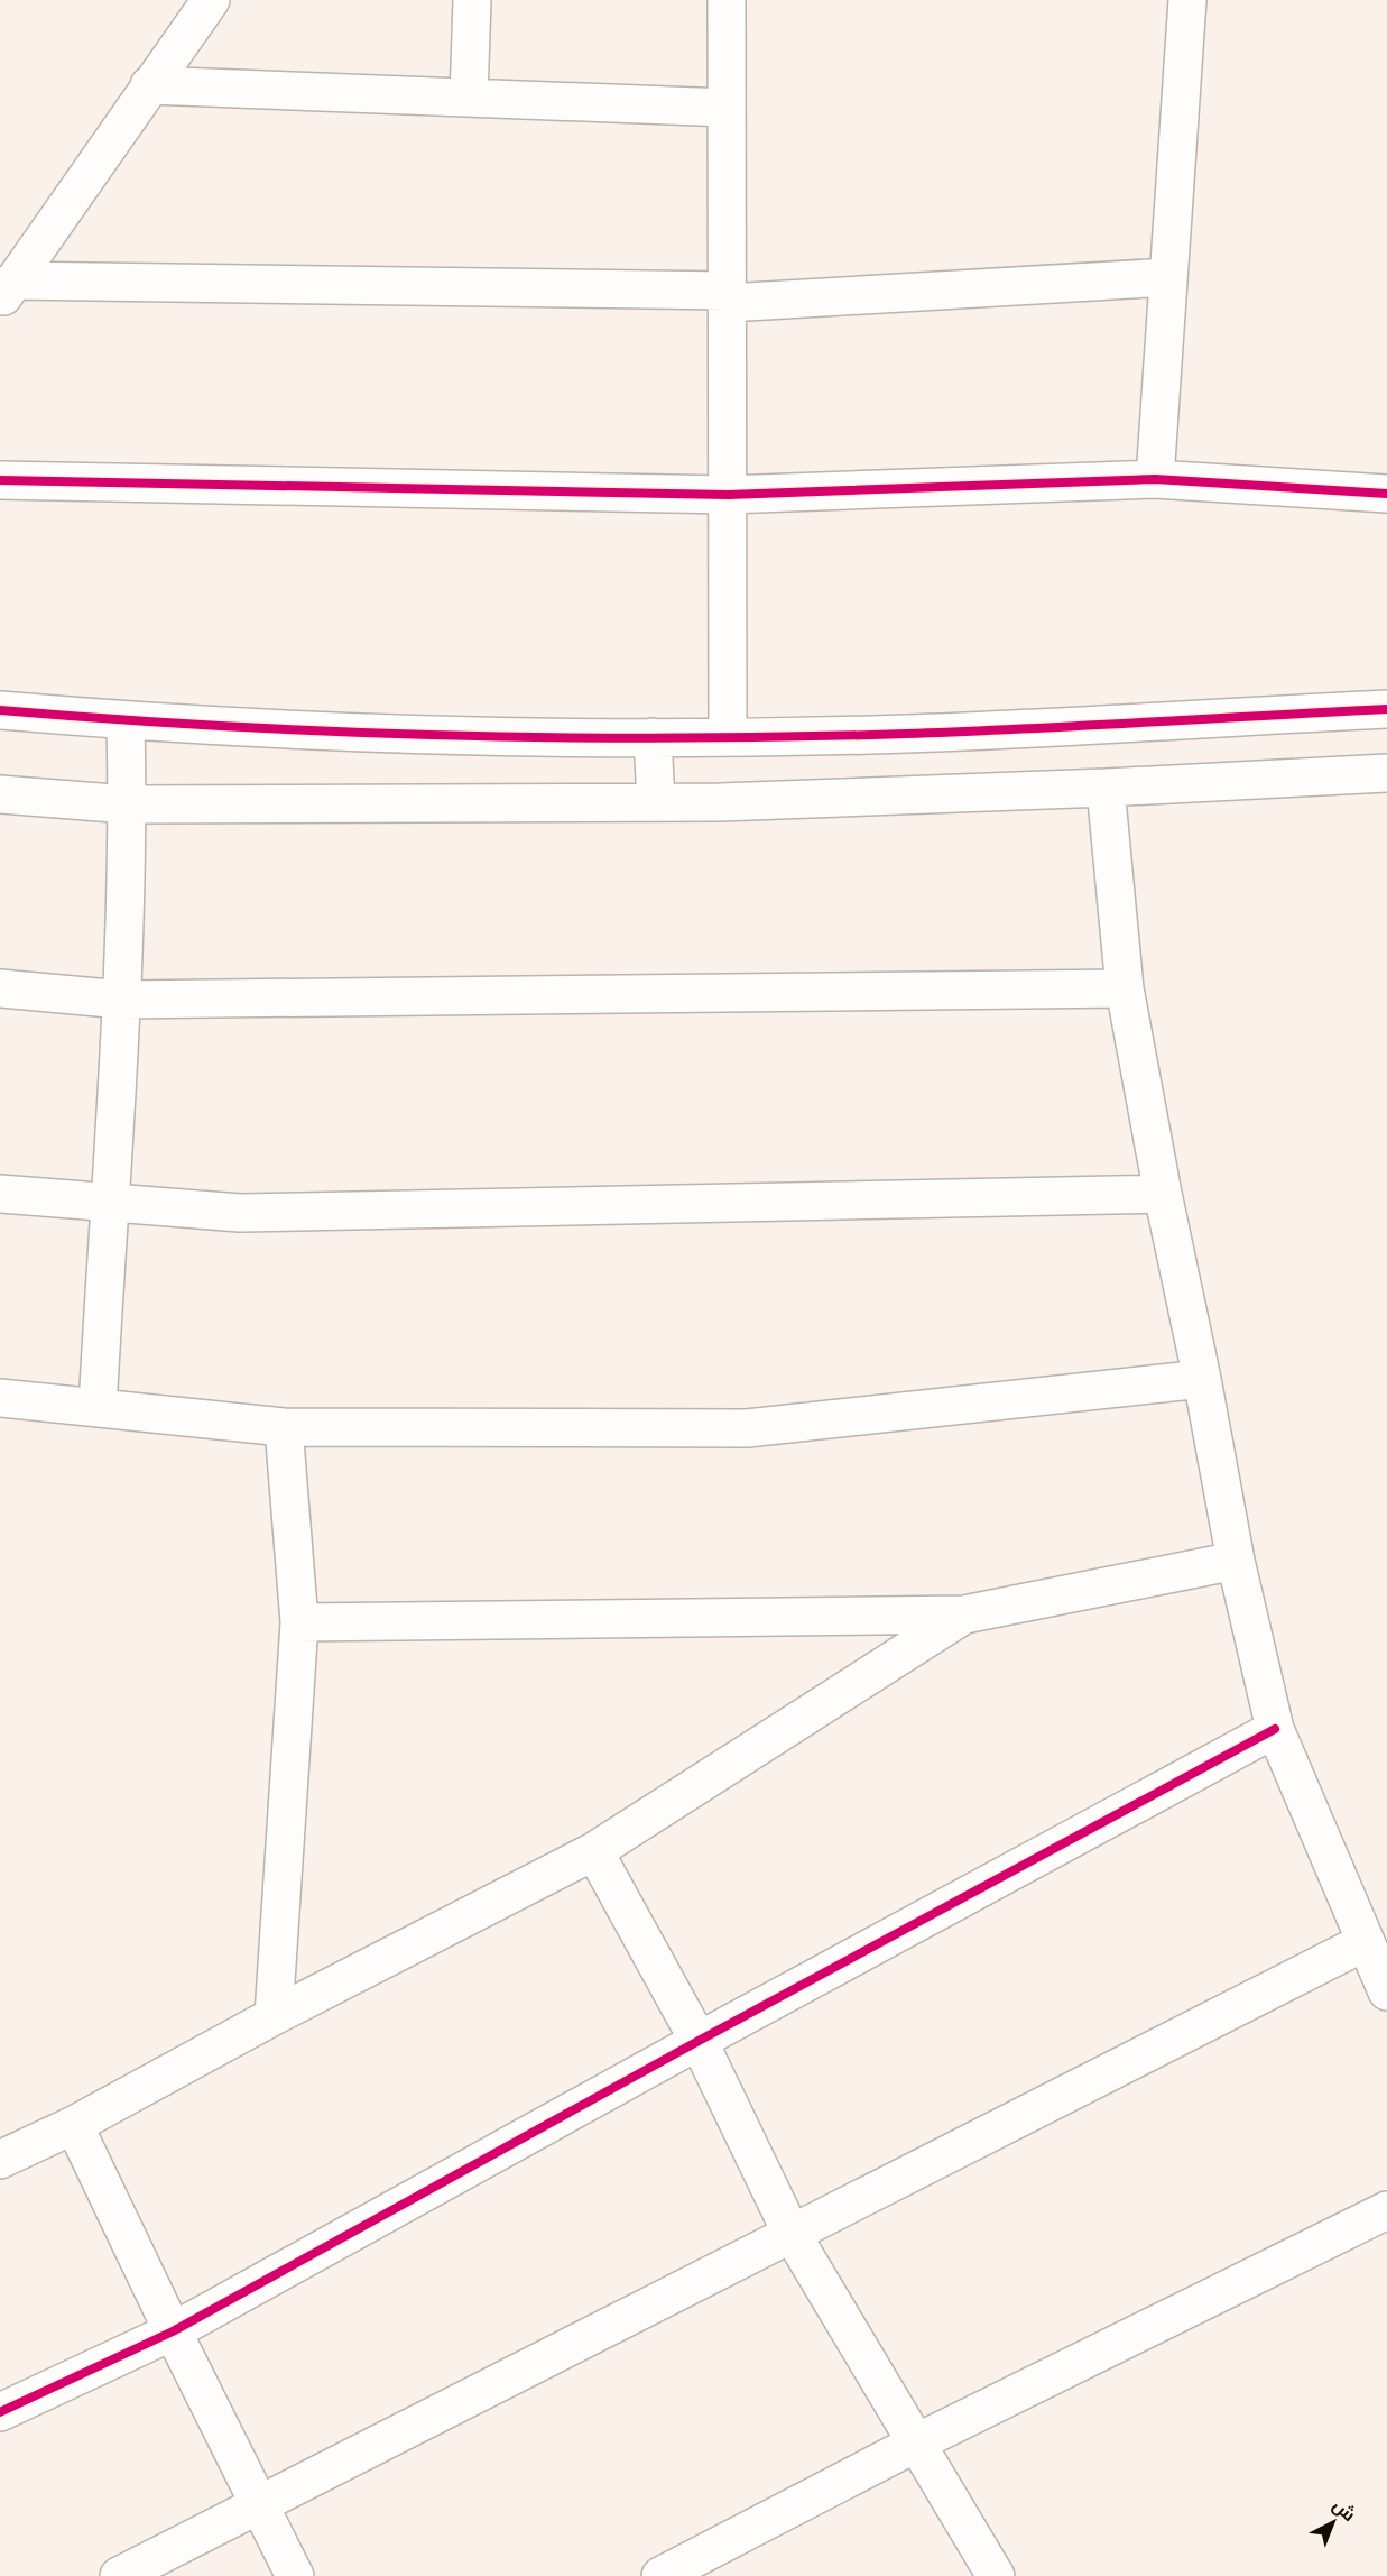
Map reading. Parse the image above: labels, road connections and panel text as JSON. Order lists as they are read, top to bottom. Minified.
{"north":"top right"}
